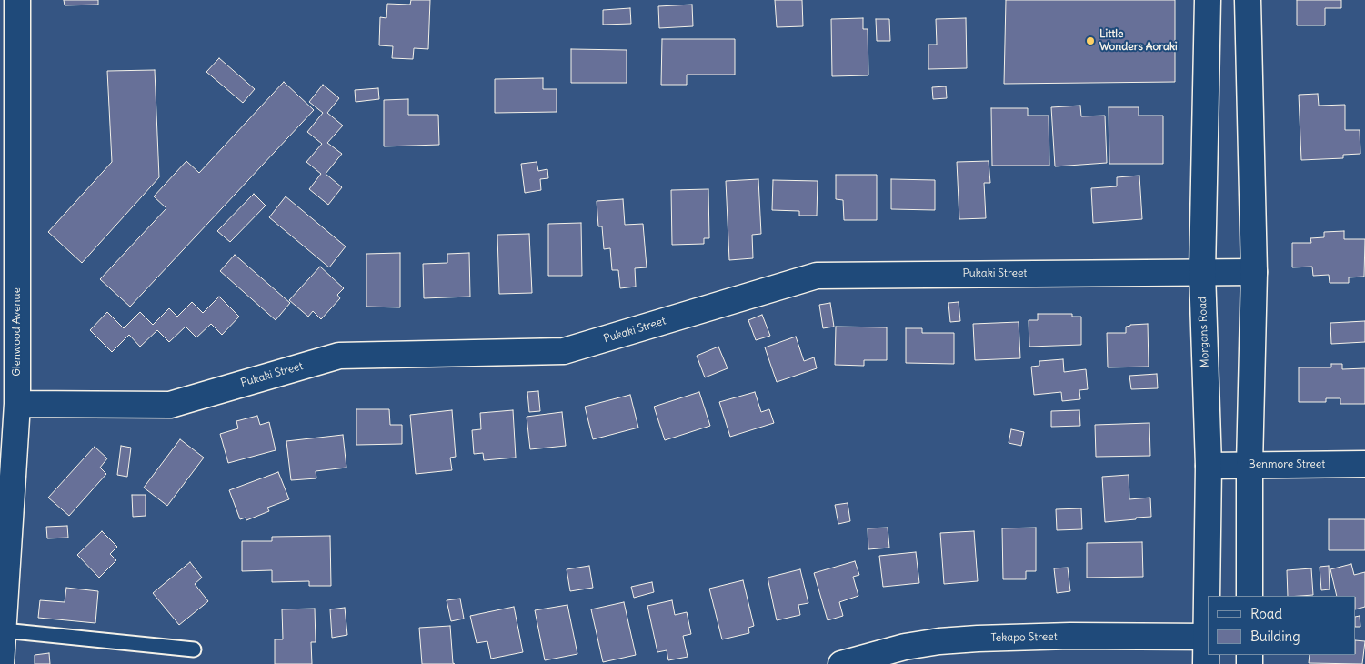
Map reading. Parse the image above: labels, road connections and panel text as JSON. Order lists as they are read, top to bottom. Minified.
{"streets":{"street":["Pukaki Street","Glenwood Avenue","Morgans Road","Benmore Street","Tekapo Street"]},"crossings":[["Pukaki Street","Glenwood Avenue"],["Pukaki Street","Morgans Road"],["Morgans Road","Benmore Street"],["Morgans Road","Tekapo Street"]],"places":["Little Wonders Aoraki"],"legend":["Road","Building"]}
